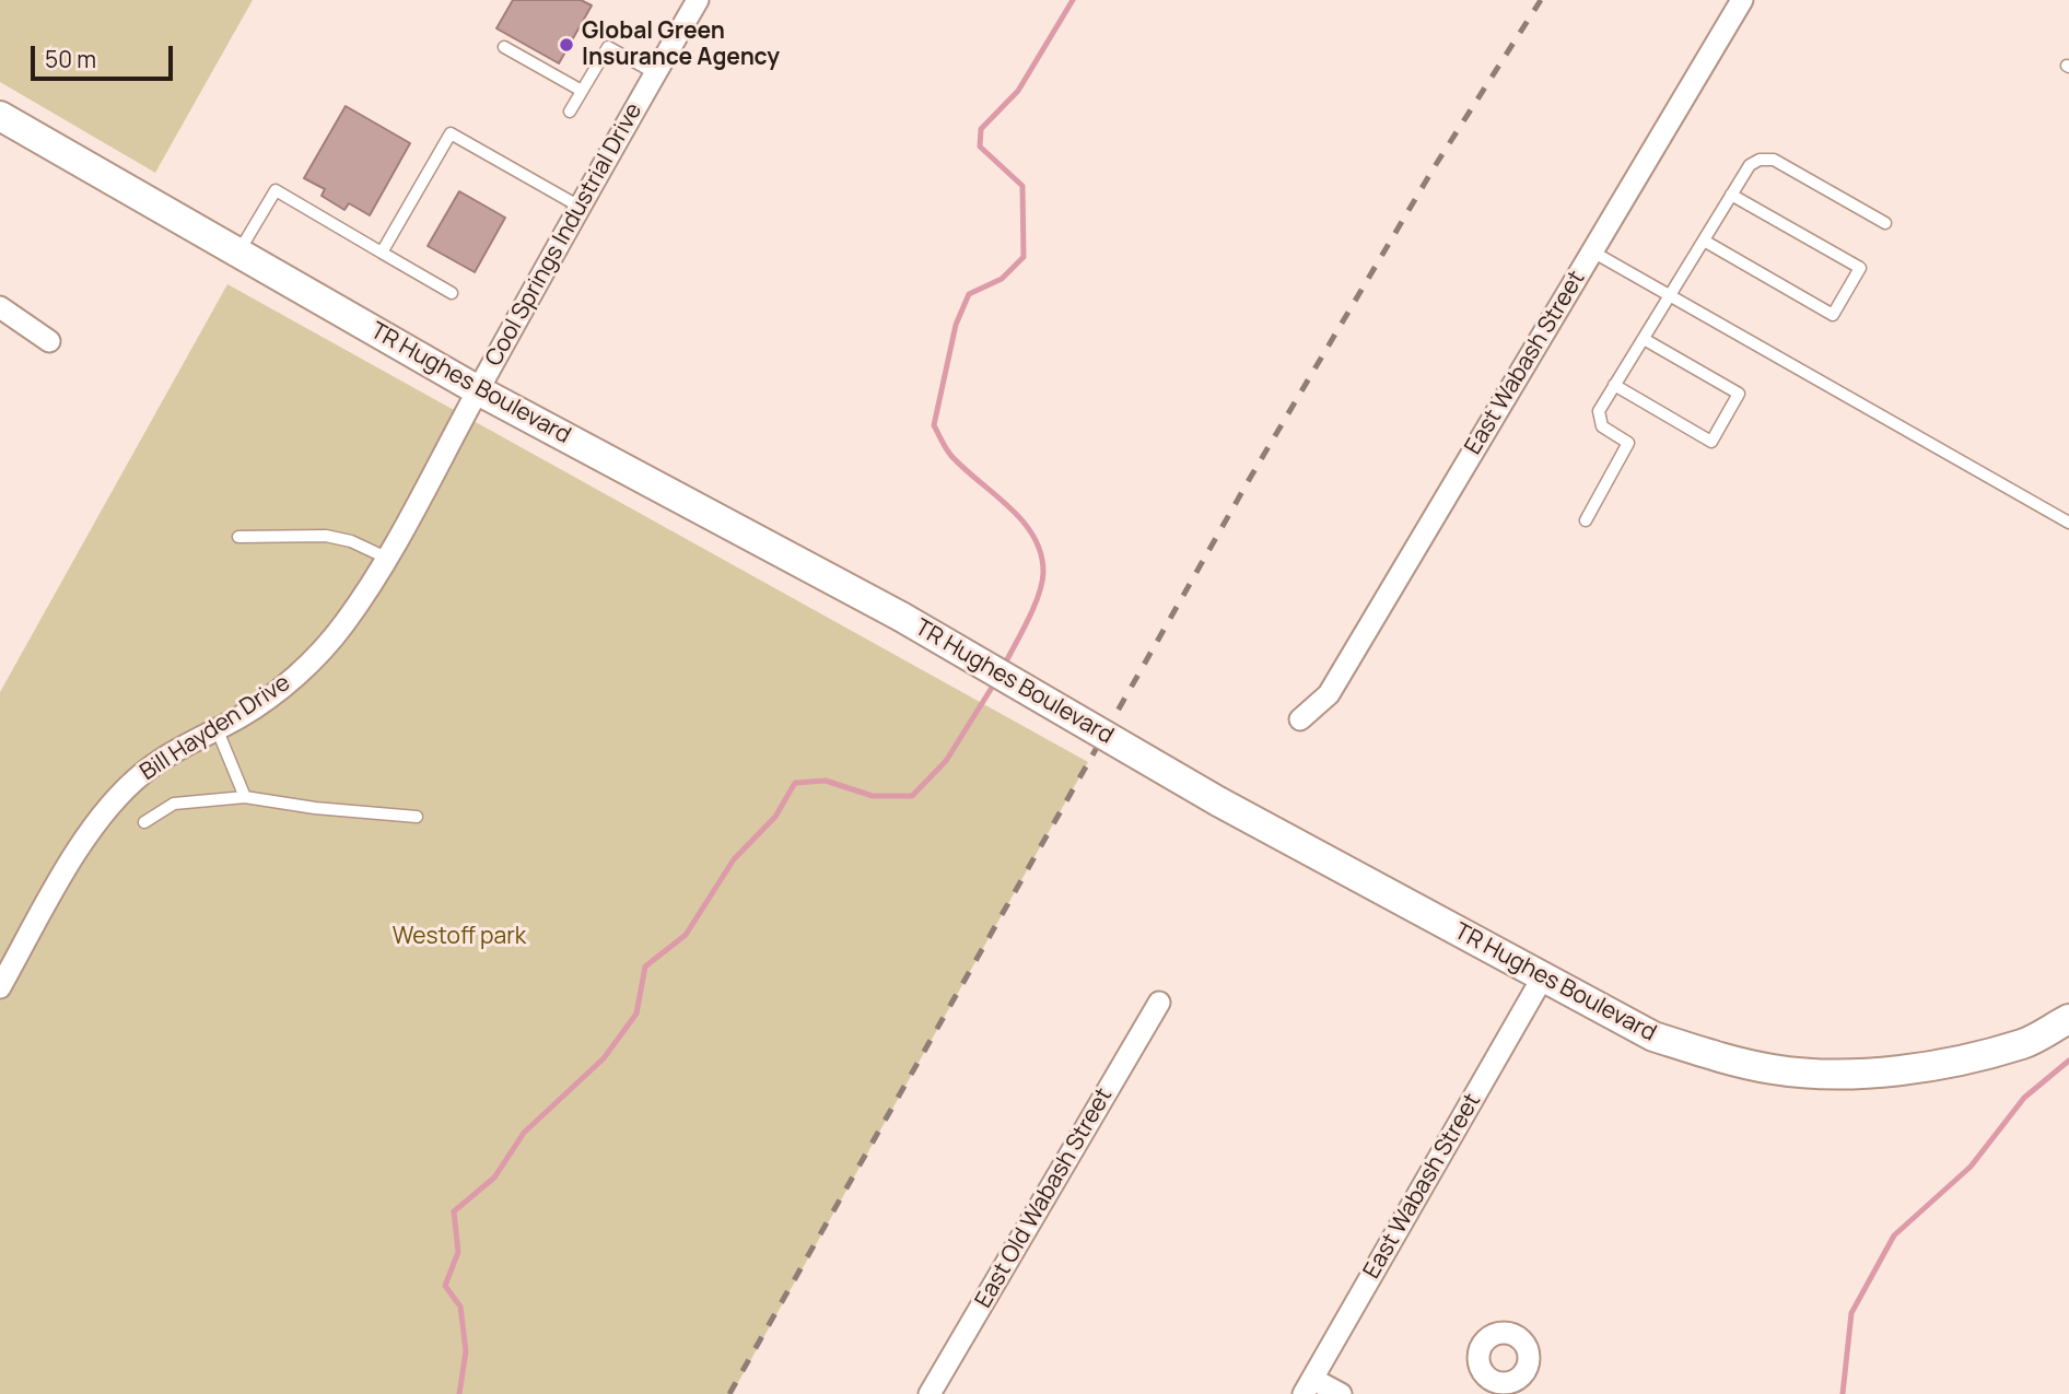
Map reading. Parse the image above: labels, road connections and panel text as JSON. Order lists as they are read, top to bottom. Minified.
{"streets":{"main road":["TR Hughes Boulevard"],"street":["Cool Springs Industrial Drive","East Wabash Street","Bill Hayden Drive","East Old Wabash Street"]},"crossings":[["Cool Springs Industrial Drive","TR Hughes Boulevard"],["Cool Springs Industrial Drive","Bill Hayden Drive"],["East Wabash Street","TR Hughes Boulevard"],["TR Hughes Boulevard","Bill Hayden Drive"]],"parks":["Westoff park"],"places":["Global Green Insurance Agency"],"scale_bar":"50 m"}
